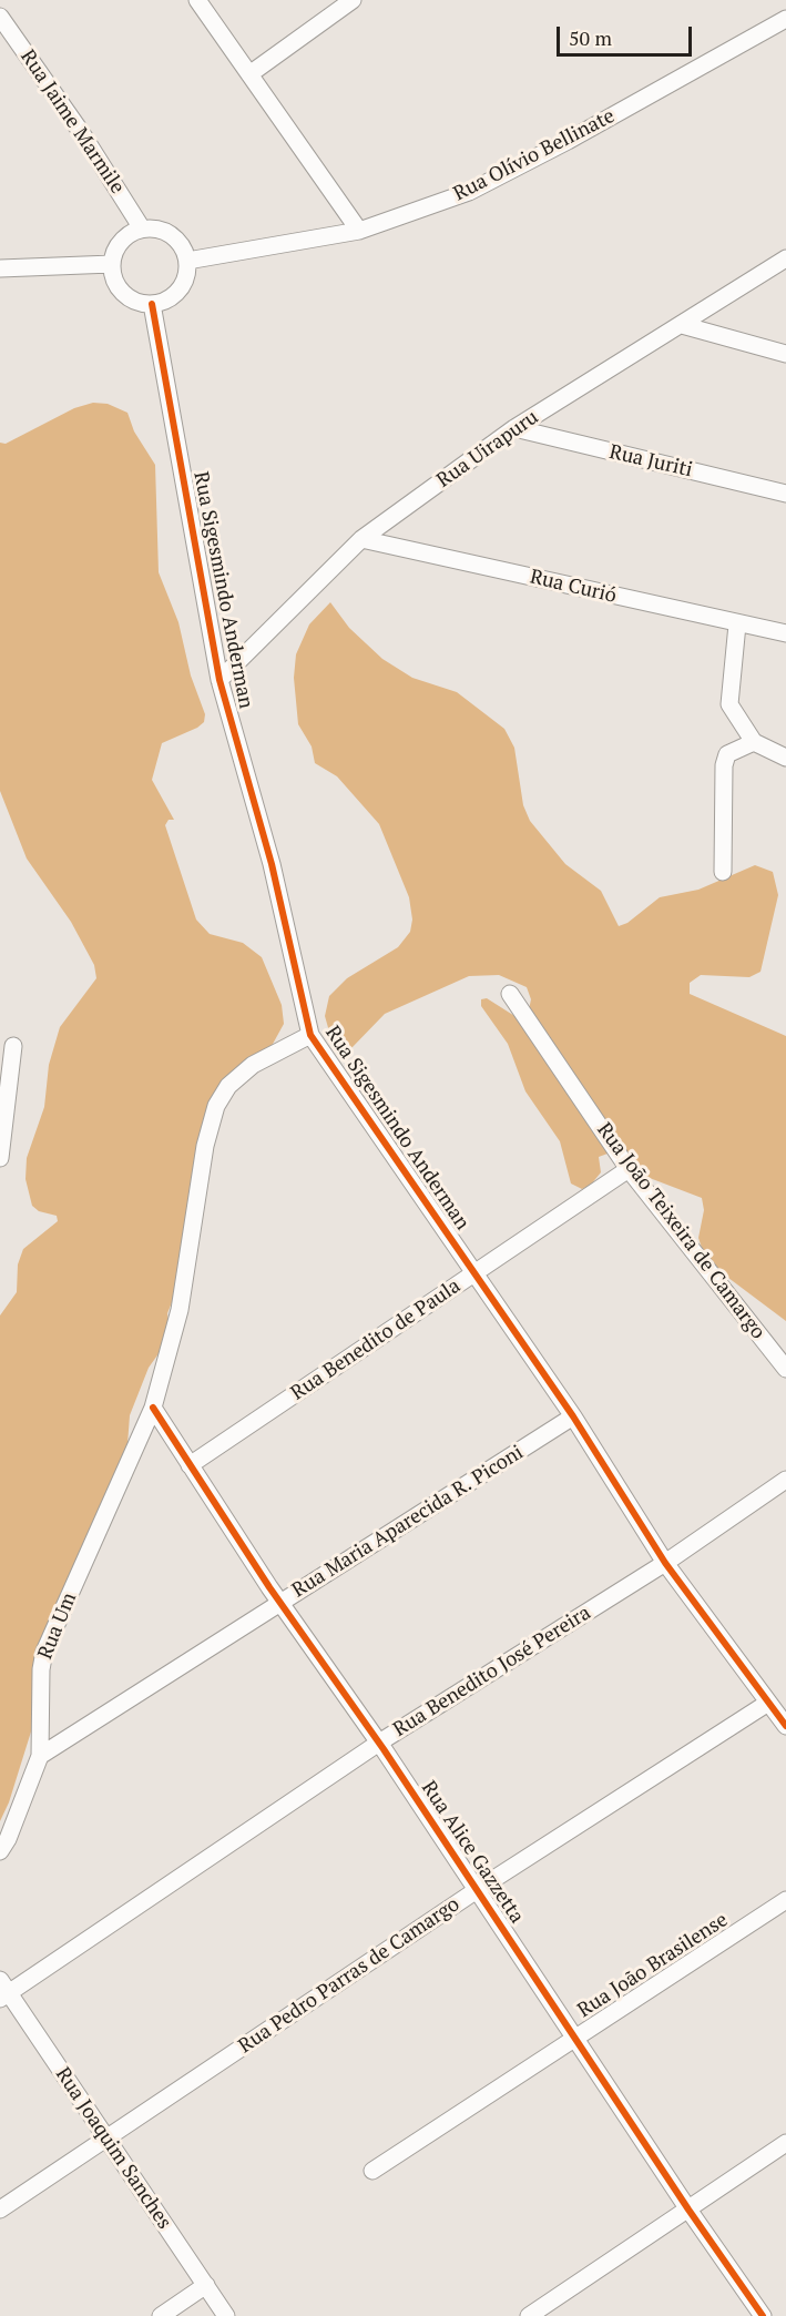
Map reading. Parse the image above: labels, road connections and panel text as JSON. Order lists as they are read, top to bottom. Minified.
{"streets":{"street":["Rua Jaime Marmile","Rua Olívio Bellinate","Rua Uirapuru","Rua Juriti","Rua Curió","Rua Sigesmindo Anderman","Rua João Teixeira de Camargo","Rua Benedito de Paula","Rua Maria Aparecida R. Piconi","Rua Um","Rua Benedito José Pereira","Rua Alice Gazzetta","Rua João Brasilense","Rua Pedro Parras de Camargo","Rua Joaquim Sanches"]},"crossings":[["Rua Jaime Marmile","Rua Olívio Bellinate"],["Rua Jaime Marmile","Rua Sigesmindo Anderman"],["Rua Olívio Bellinate","Rua Sigesmindo Anderman"],["Rua Uirapuru","Rua Juriti"],["Rua Uirapuru","Rua Curió"],["Rua Uirapuru","Rua Sigesmindo Anderman"],["Rua Sigesmindo Anderman","Rua Benedito de Paula"],["Rua Sigesmindo Anderman","Rua Maria Aparecida R. Piconi"],["Rua Sigesmindo Anderman","Rua Um"],["Rua Sigesmindo Anderman","Rua Benedito José Pereira"],["Rua Sigesmindo Anderman","Rua Pedro Parras de Camargo"],["Rua João Teixeira de Camargo","Rua Benedito de Paula"],["Rua Benedito de Paula","Rua Alice Gazzetta"],["Rua Maria Aparecida R. Piconi","Rua Um"],["Rua Maria Aparecida R. Piconi","Rua Alice Gazzetta"],["Rua Um","Rua Alice Gazzetta"],["Rua Benedito José Pereira","Rua Alice Gazzetta"],["Rua Benedito José Pereira","Rua Joaquim Sanches"],["Rua Alice Gazzetta","Rua João Brasilense"],["Rua Alice Gazzetta","Rua Pedro Parras de Camargo"],["Rua Pedro Parras de Camargo","Rua Joaquim Sanches"]],"scale_bar":"50 m"}
